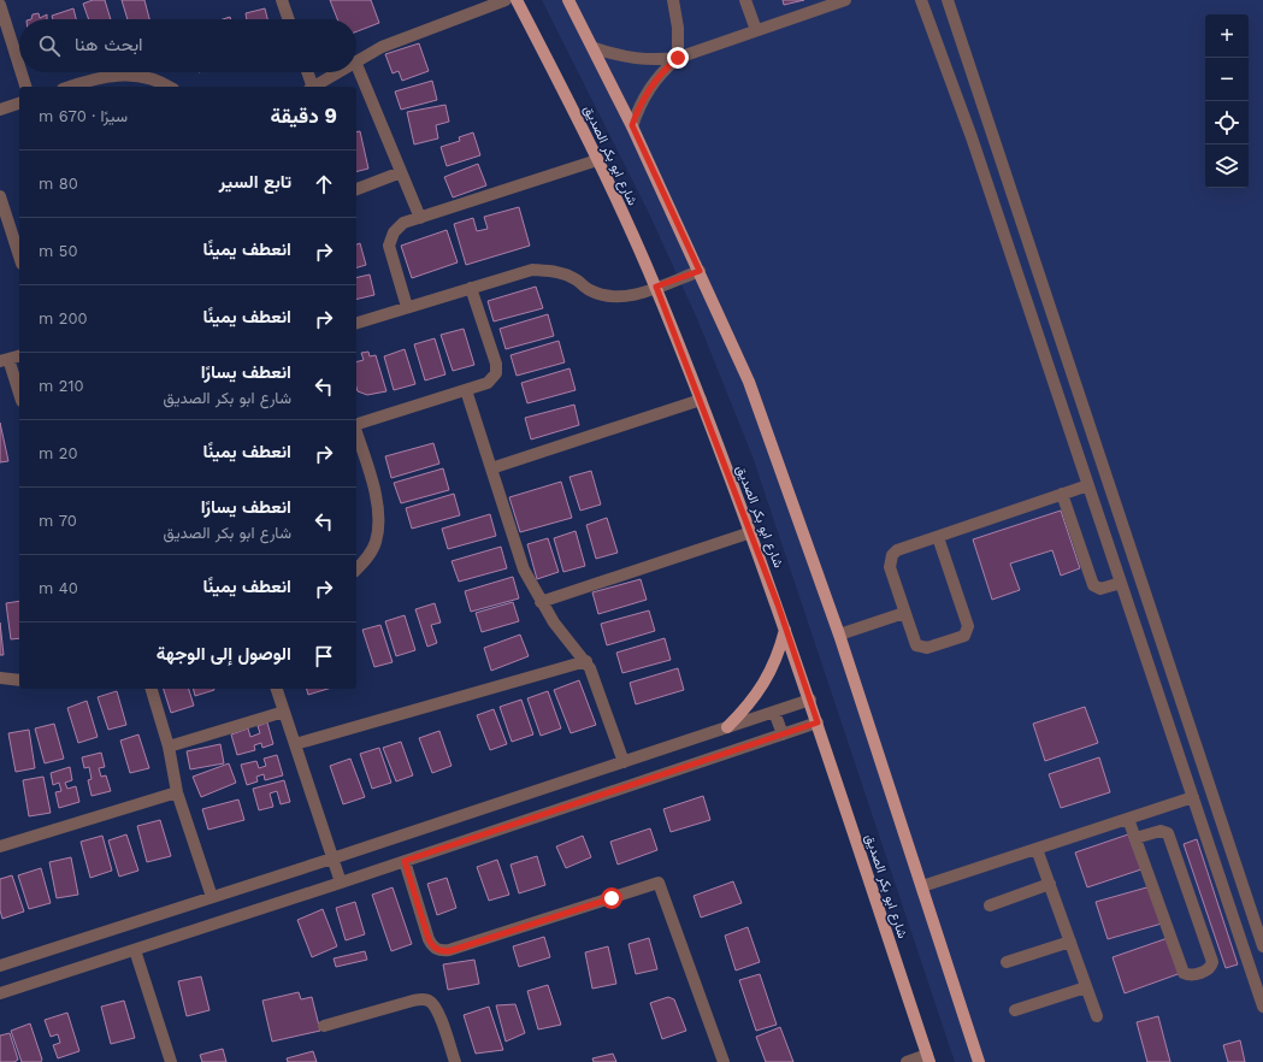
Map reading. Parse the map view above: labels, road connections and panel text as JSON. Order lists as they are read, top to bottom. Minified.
{"streets":{"main road":["شارع ابو بكر الصديق"]},"page":{"map_buttons":["+","−"],"search":"ابحث هنا","heading":["9 دقيقة","سيرًا · 670 m"],"list":[["تابع السير","80 m"],["انعطف يمينًا","50 m"],["انعطف يمينًا","200 m"],["انعطف يسارًا","شارع ابو بكر الصديق","210 m"],["انعطف يمينًا","20 m"],["انعطف يسارًا","شارع ابو بكر الصديق","70 m"],["انعطف يمينًا","40 m"],"الوصول إلى الوجهة"]}}
